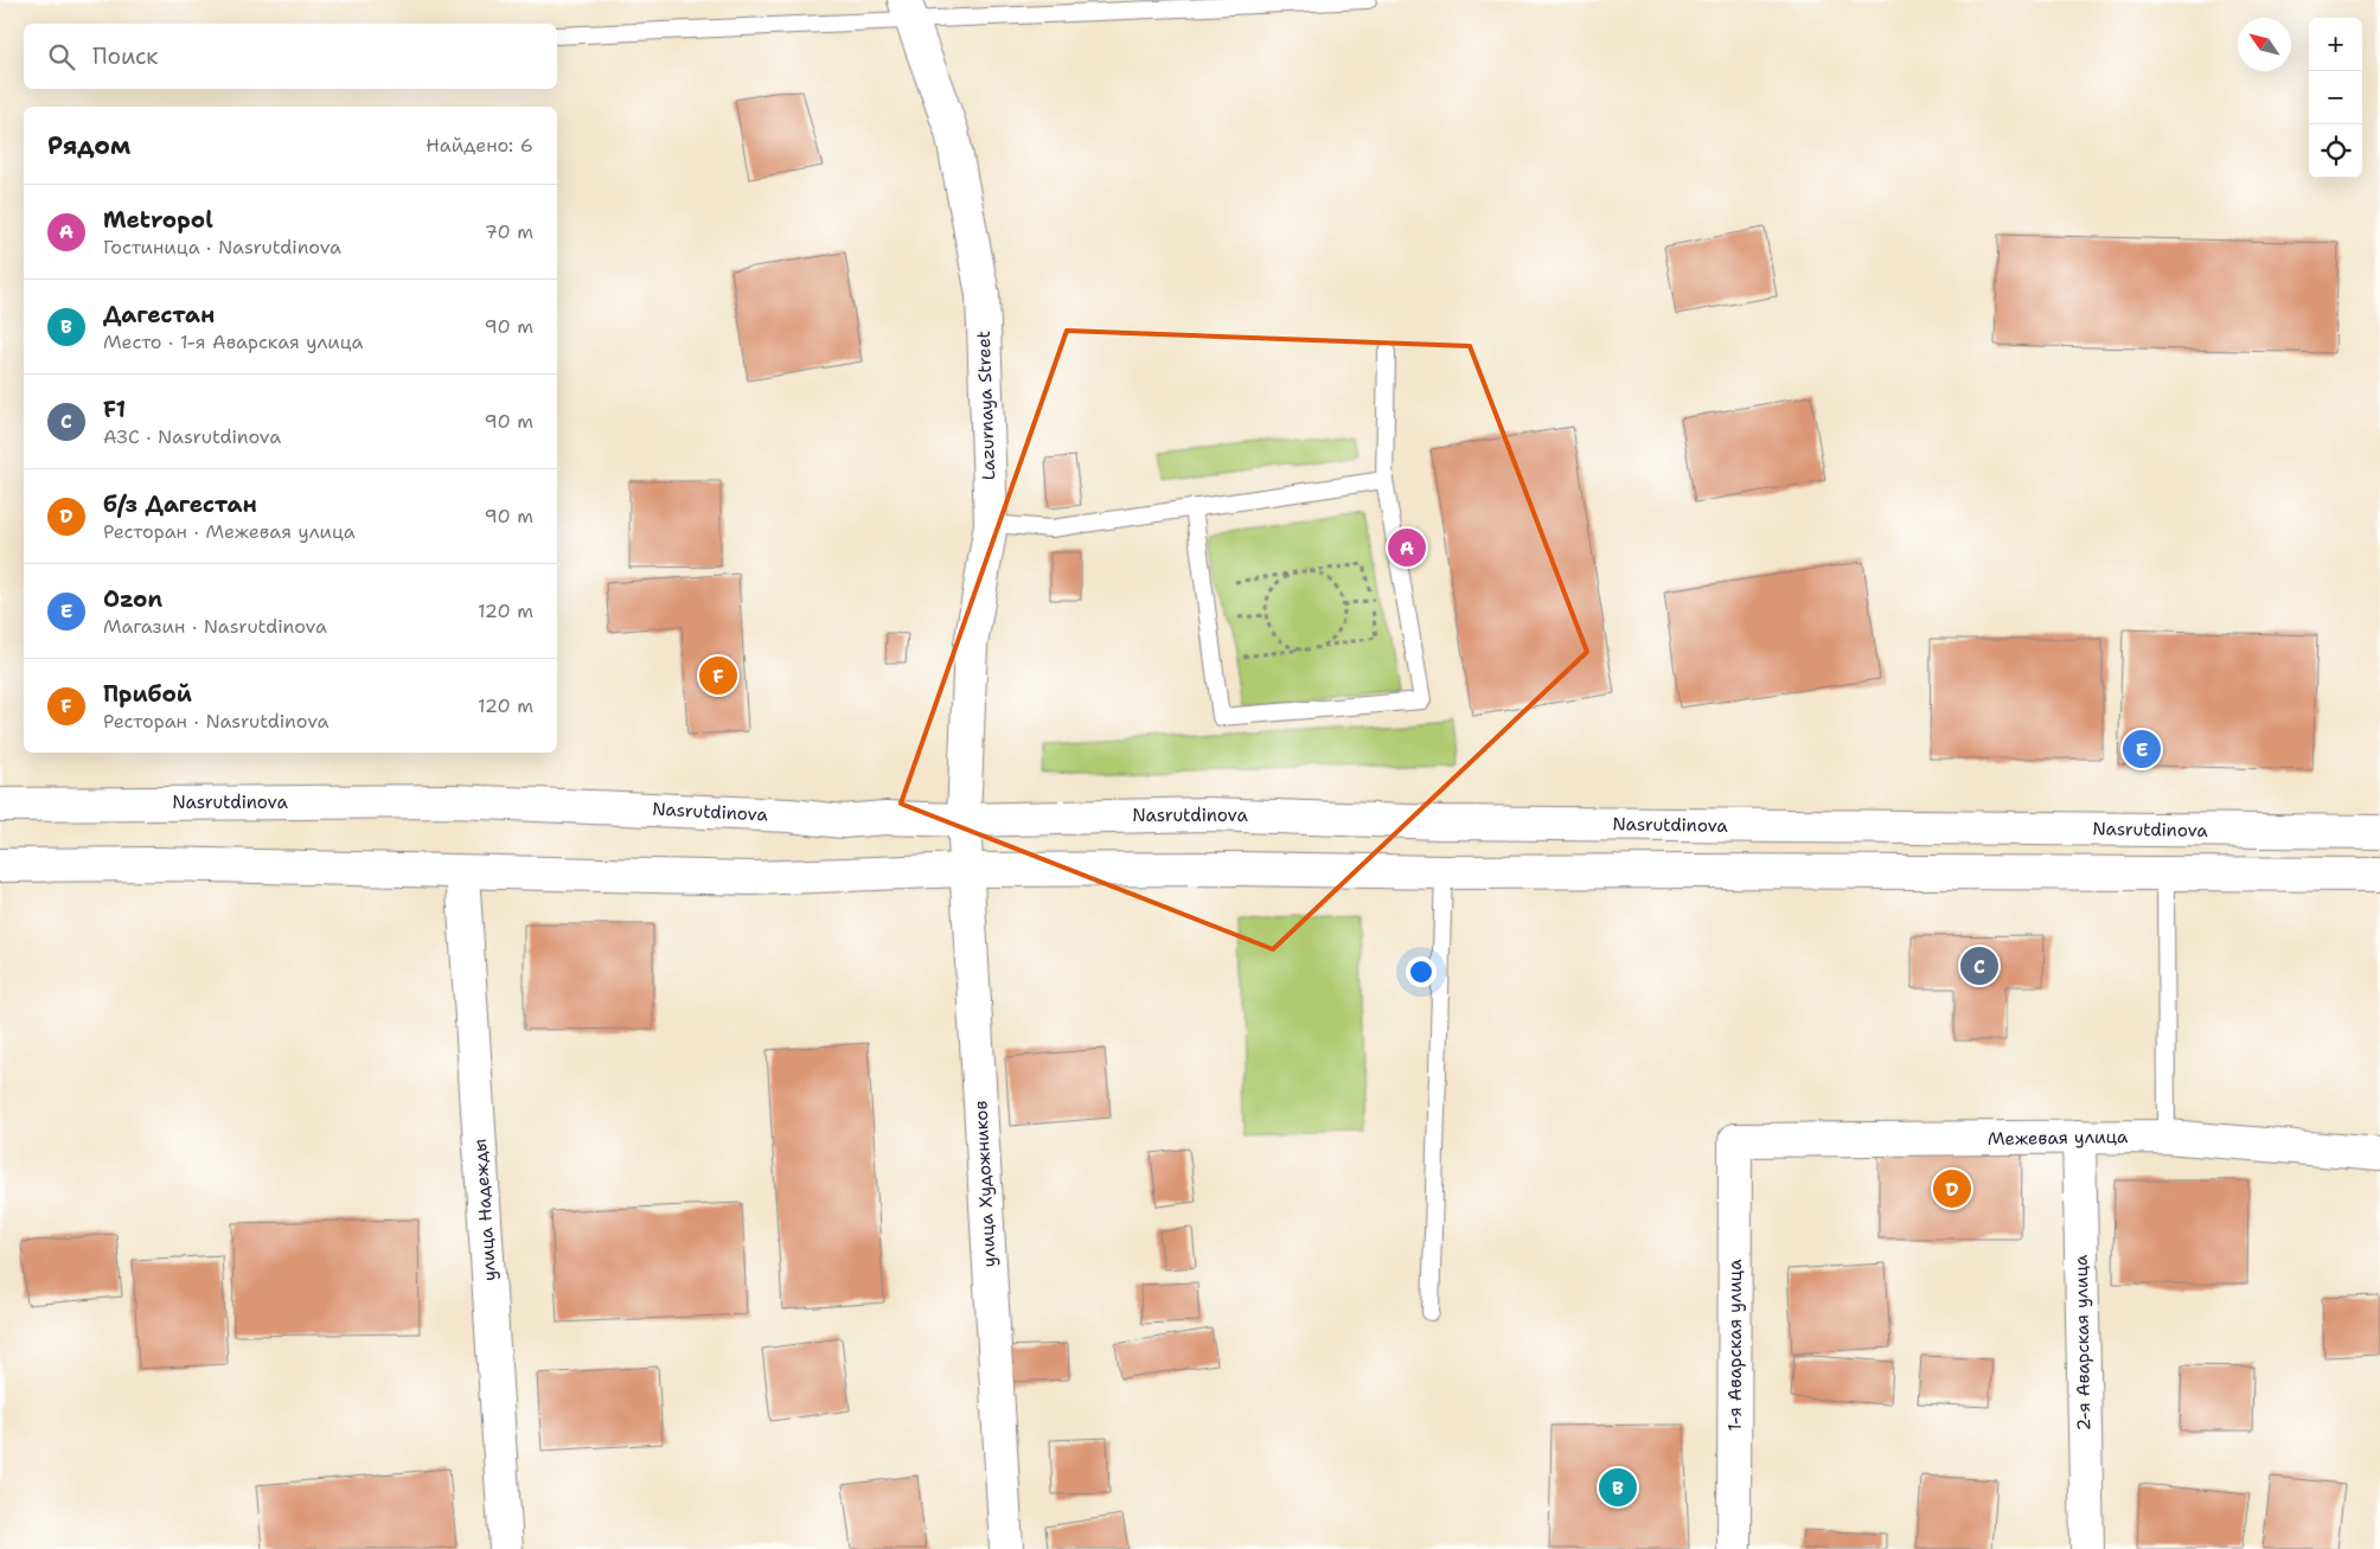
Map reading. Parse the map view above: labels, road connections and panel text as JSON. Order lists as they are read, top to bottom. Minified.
{"streets":{"main road":["Lazurnaya Street","Nasrutdinova","Межевая улица","улица Художников","улица Надежды","2-я Аварская улица","1-я Аварская улица"]},"crossings":[["Lazurnaya Street","Nasrutdinova"],["Lazurnaya Street","улица Художников"],["Nasrutdinova","улица Художников"],["Межевая улица","2-я Аварская улица"],["Межевая улица","1-я Аварская улица"]],"north":"top left","page":{"map_buttons":["+","−"],"search":"Поиск","heading":["Рядом","Найдено: 6"],"list":[{"mark":"A","name":"Metropol","note":"Гостиница · Nasrutdinova","value":"70 m"},{"mark":"B","name":"Дагестан","note":"Место · 1-я Аварская улица","value":"90 m"},{"mark":"C","name":"F1","note":"АЗС · Nasrutdinova","value":"90 m"},{"mark":"D","name":"б/з Дагестан","note":"Ресторан · Межевая улица","value":"90 m"},{"mark":"E","name":"Ozon","note":"Магазин · Nasrutdinova","value":"120 m"},{"mark":"F","name":"Прибой","note":"Ресторан · Nasrutdinova","value":"120 m"}],"pins":["A","F","E","C","D","B"]}}
